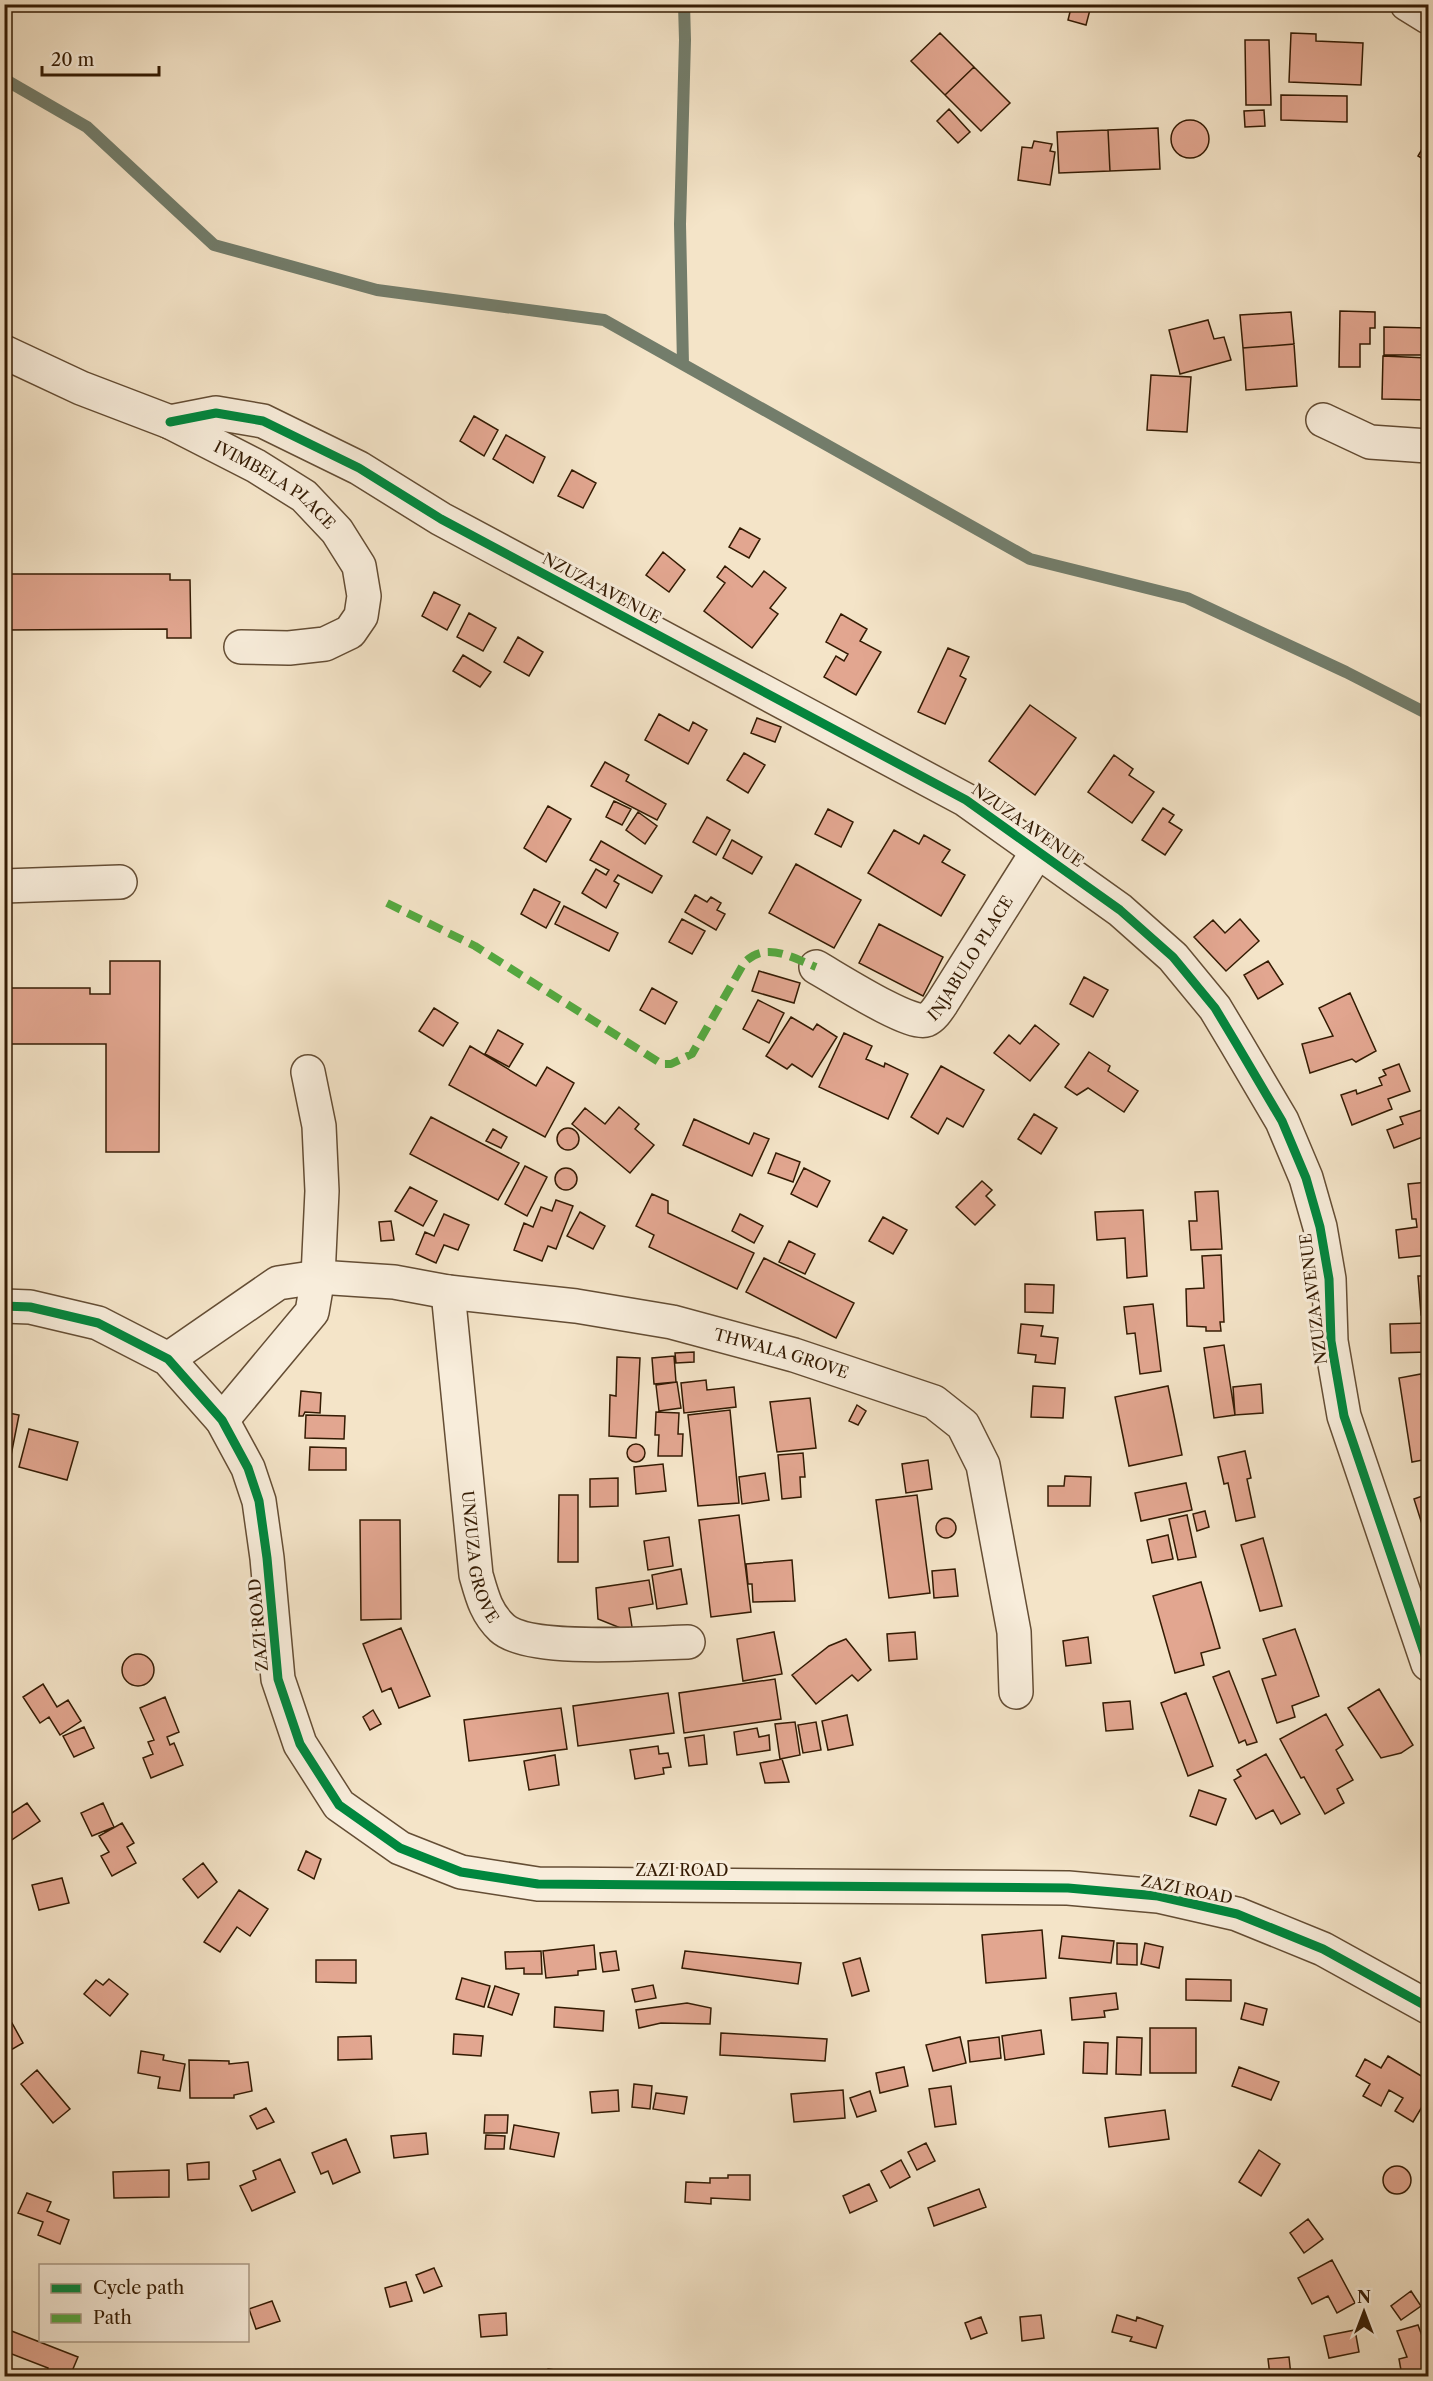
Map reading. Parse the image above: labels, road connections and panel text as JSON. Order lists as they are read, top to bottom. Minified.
{"streets":{"street":["IVIMBELA PLACE","NZUZA AVENUE","INJABULO PLACE","THWALA GROVE","UNZUZA GROVE","ZAZI ROAD"]},"crossings":[["IVIMBELA PLACE","NZUZA AVENUE"],["NZUZA AVENUE","INJABULO PLACE"],["THWALA GROVE","UNZUZA GROVE"],["THWALA GROVE","ZAZI ROAD"]],"legend":["Cycle path","Path"],"scale_bar":"20 m","north":"top"}
